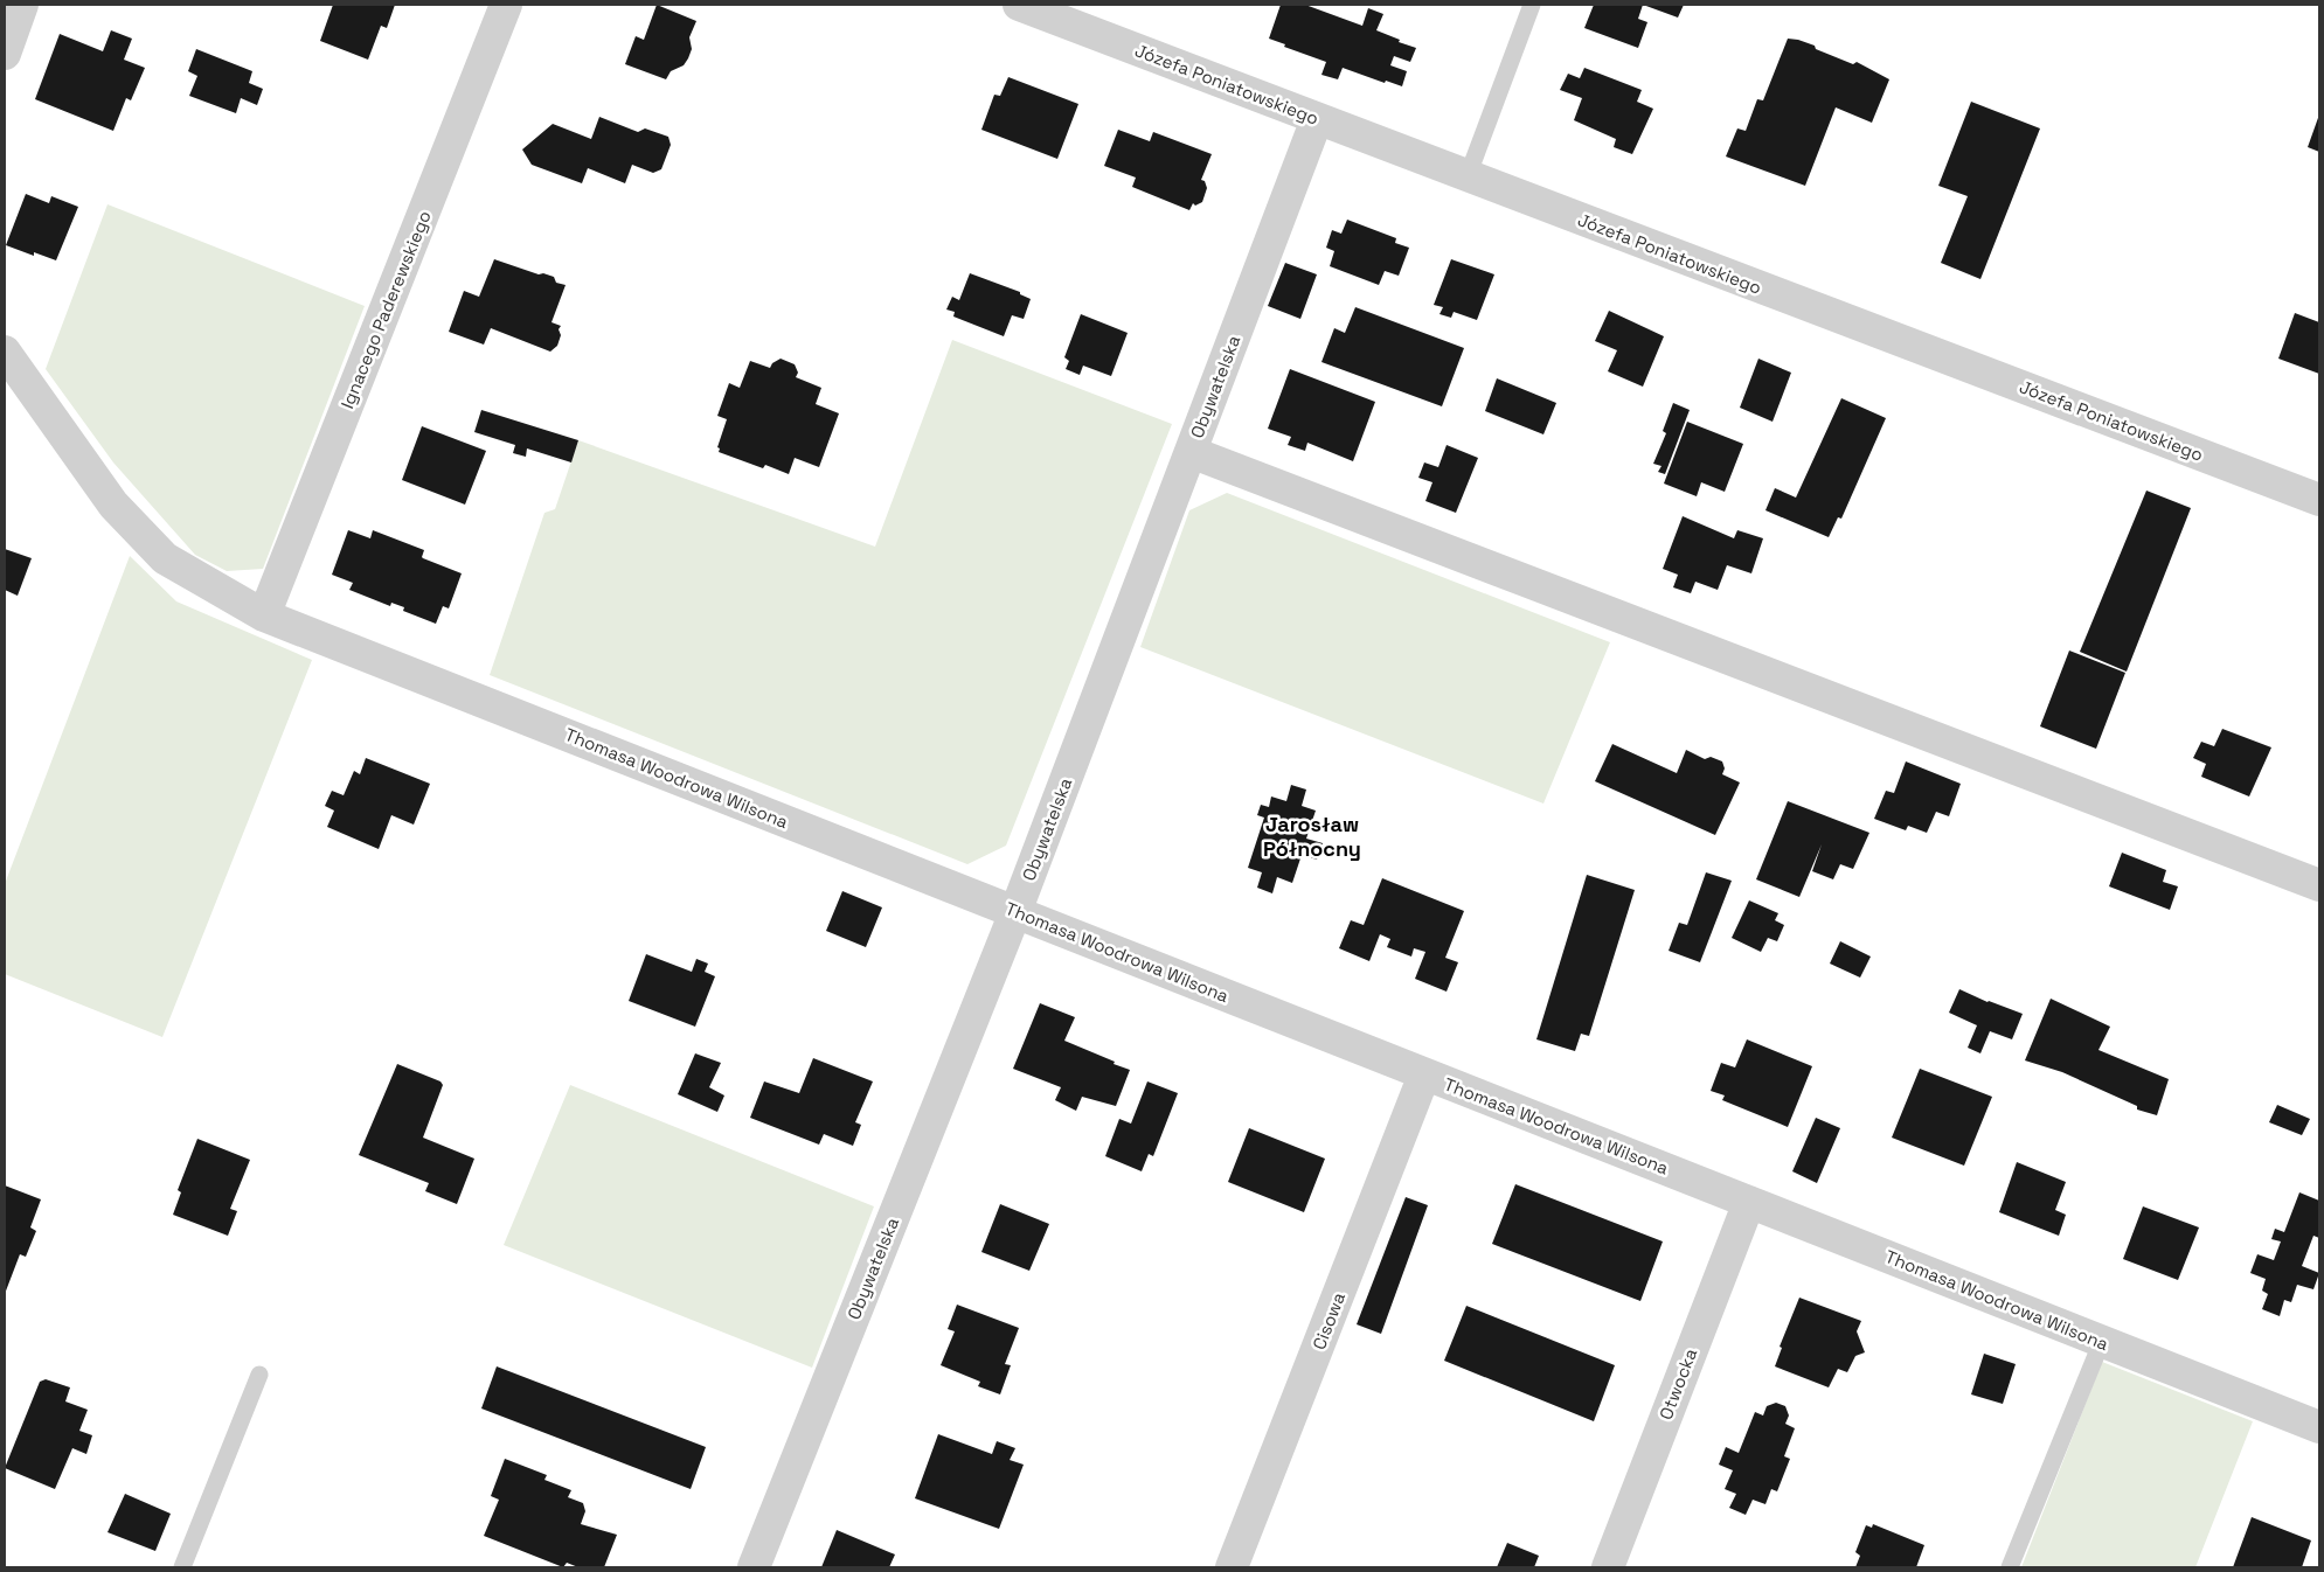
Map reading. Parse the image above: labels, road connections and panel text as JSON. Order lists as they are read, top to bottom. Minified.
{"streets":{"street":["Józefa Poniatowskiego","Ignacego Paderewskiego","Obywatelska","Thomasa Woodrowa Wilsona","Cisowa","Otwocka"]},"crossings":[["Józefa Poniatowskiego","Obywatelska"],["Ignacego Paderewskiego","Thomasa Woodrowa Wilsona"],["Obywatelska","Thomasa Woodrowa Wilsona"],["Thomasa Woodrowa Wilsona","Cisowa"],["Thomasa Woodrowa Wilsona","Otwocka"]],"districts":["Jarosław Północny"]}
